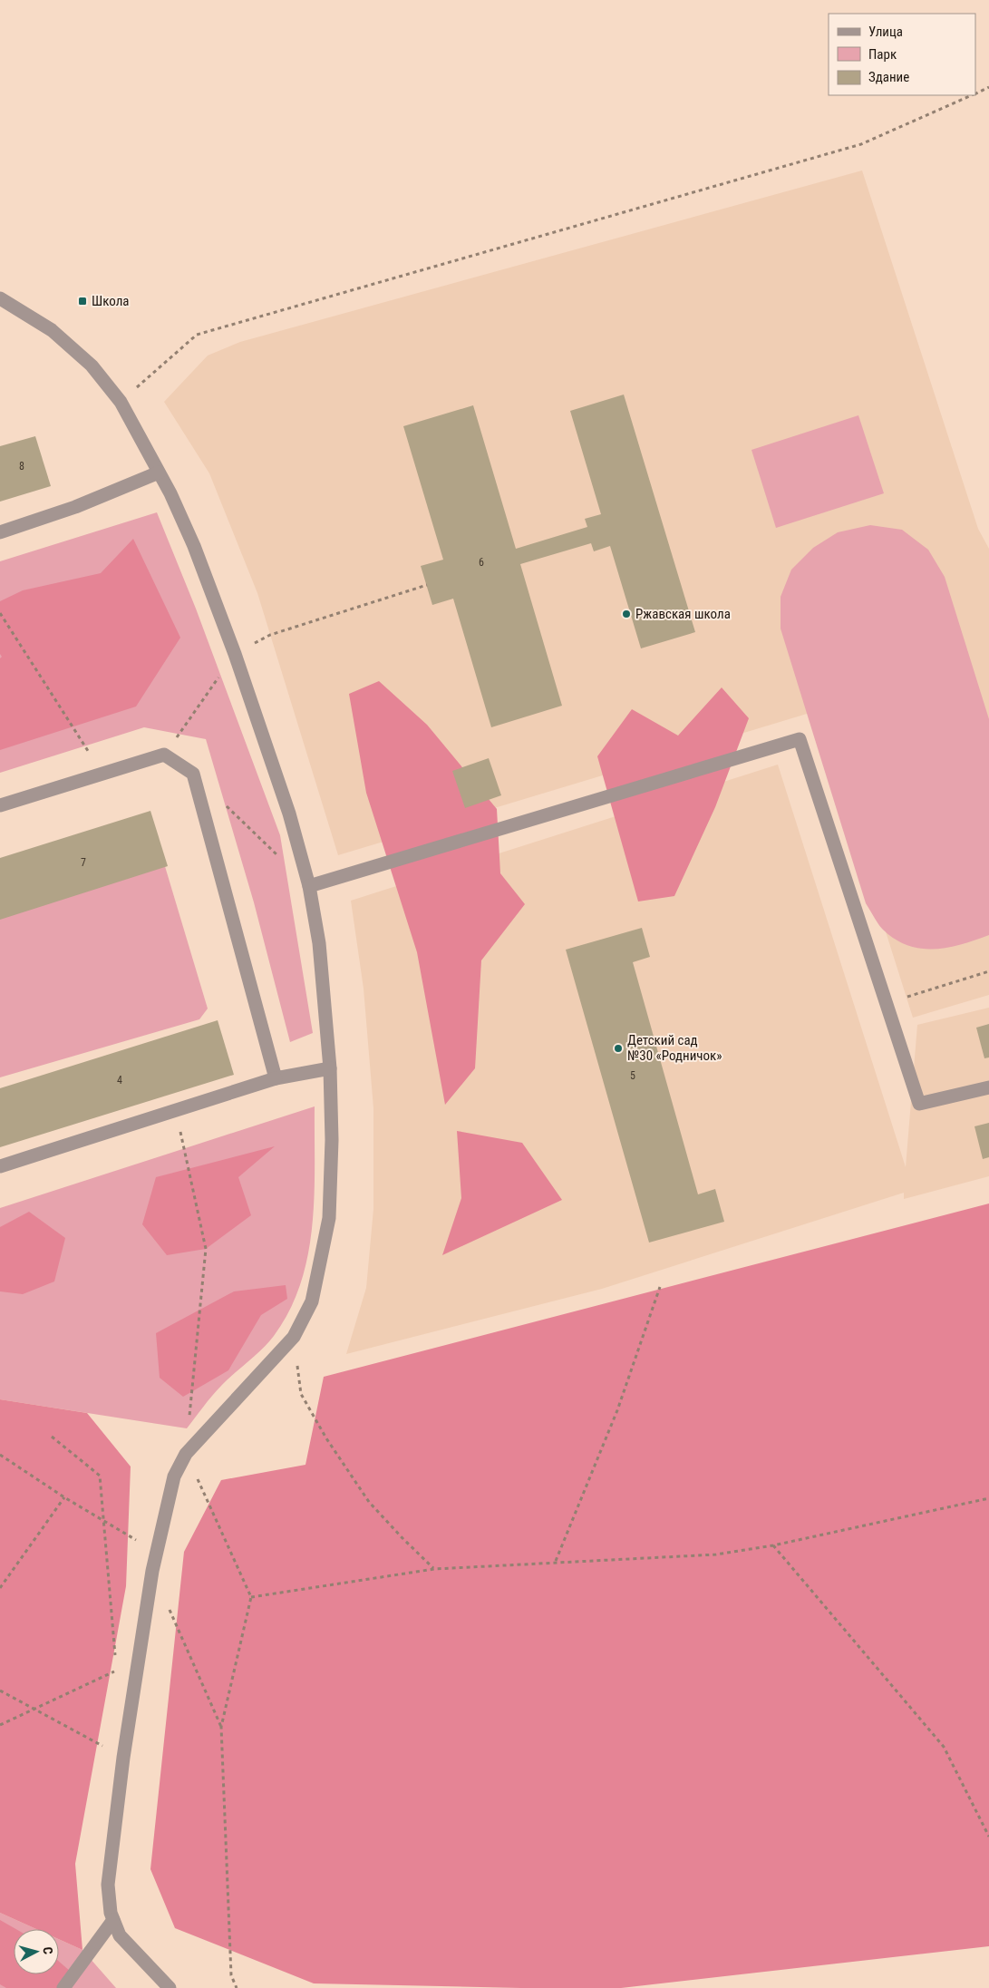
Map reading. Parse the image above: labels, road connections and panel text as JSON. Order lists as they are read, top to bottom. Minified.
{"places":{"transit":["Школа"],"other":["Ржавская школа","Детский сад №30 «Родничок»"]},"house_numbers":["8","6","7","5","4"],"legend":["Улица","Парк","Здание"],"north":"right"}
